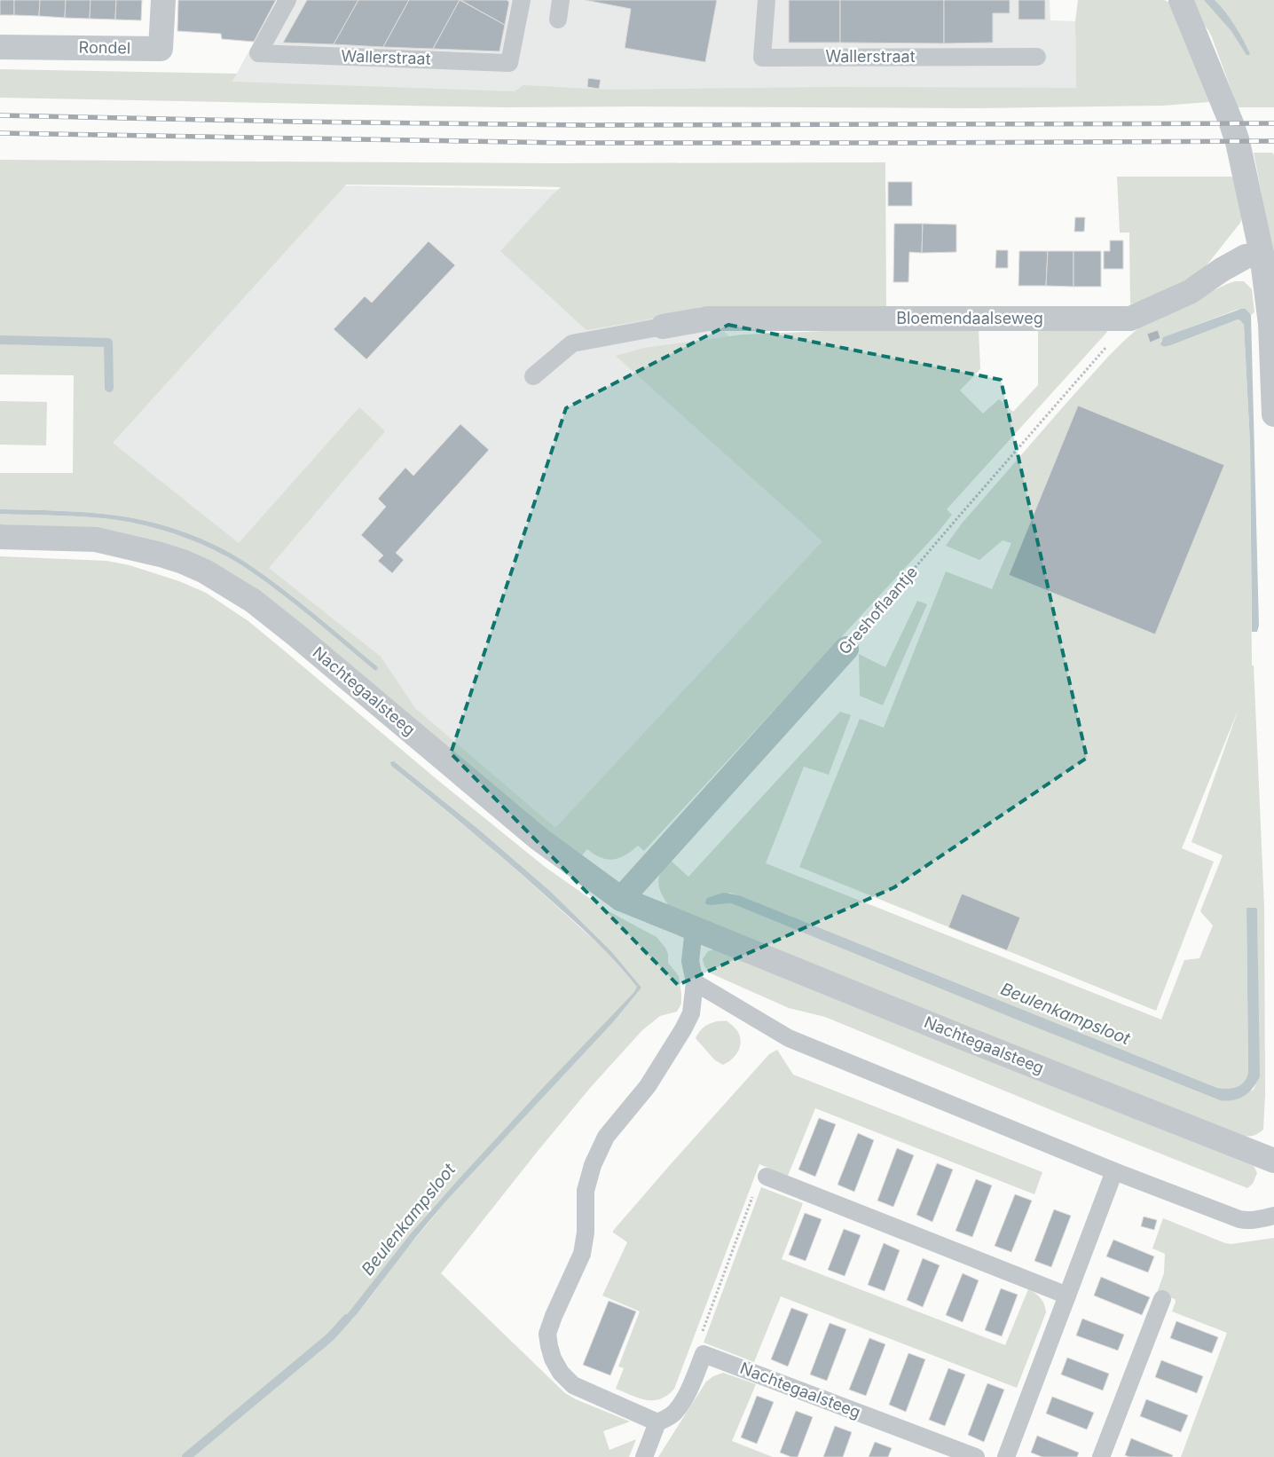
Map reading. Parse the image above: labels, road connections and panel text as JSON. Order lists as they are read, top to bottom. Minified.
{"streets":{"street":["Rondel","Bloemendaalseweg","Greshoflaantje","Nachtegaalsteeg"],"lane":["Wallerstraat"]},"crossings":[["Bloemendaalseweg","Greshoflaantje"],["Greshoflaantje","Nachtegaalsteeg"]],"water":["Beulenkampsloot"]}
